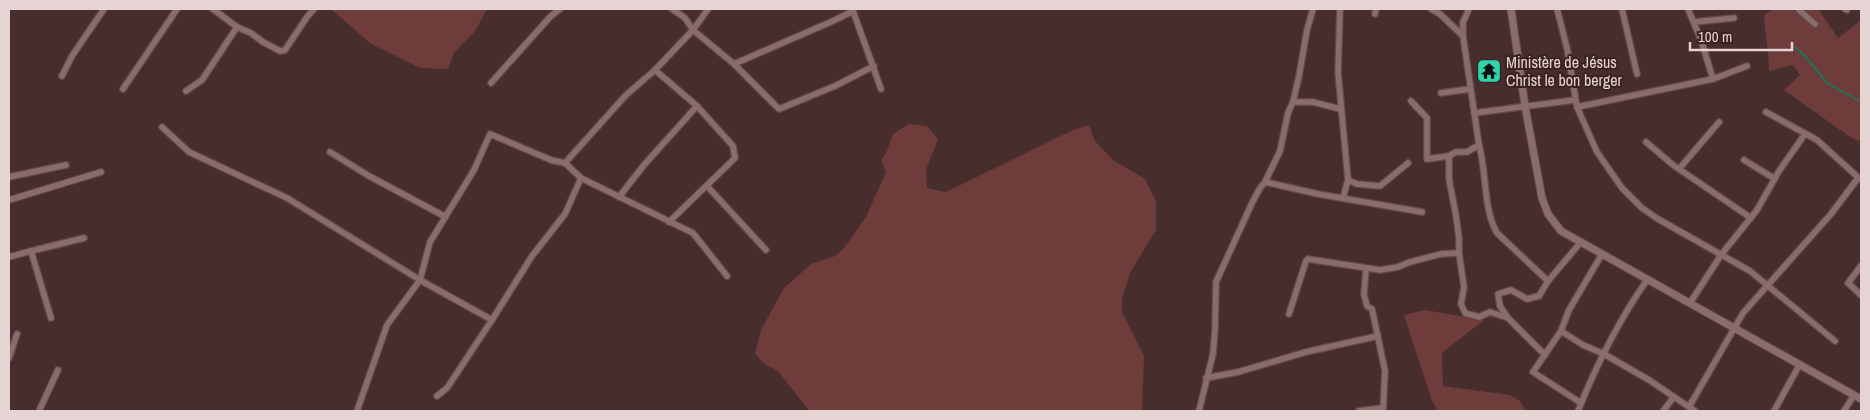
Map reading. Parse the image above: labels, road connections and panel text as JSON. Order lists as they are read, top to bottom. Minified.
{"places":{"temple":["Ministère de Jésus Christ le bon berger"]},"scale_bar":"100 m"}
